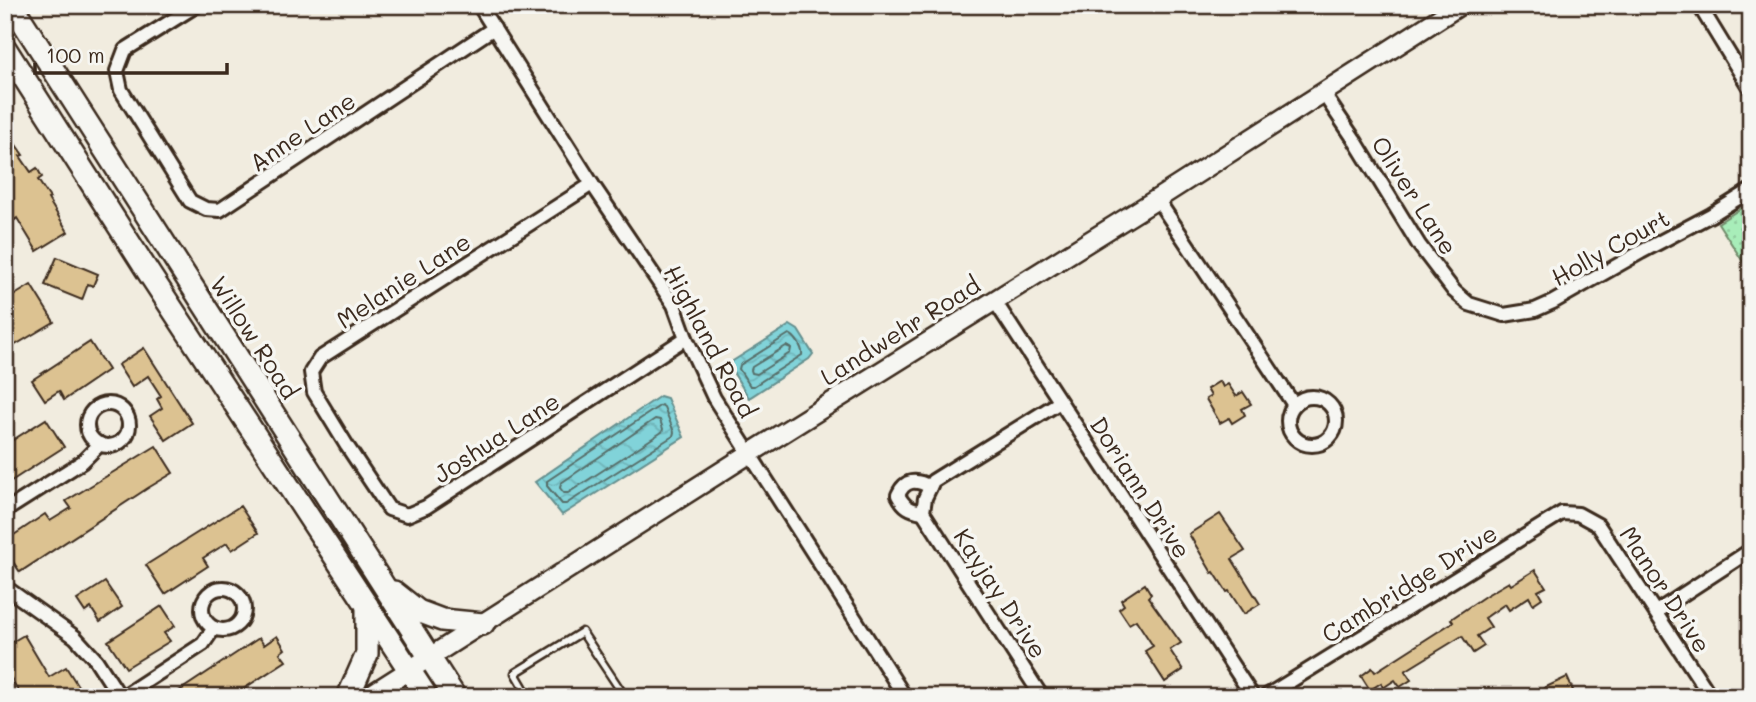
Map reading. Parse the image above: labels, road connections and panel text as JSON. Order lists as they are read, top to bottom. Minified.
{"streets":{"main road":["Landwehr Road","Willow Road"],"street":["Anne Lane","Oliver Lane","Holly Court","Melanie Lane","Highland Road","Joshua Lane","Doriann Drive","Cambridge Drive","Manor Drive","Kayjay Drive"]},"crossings":[["Anne Lane","Highland Road"],["Oliver Lane","Holly Court"],["Oliver Lane","Landwehr Road"],["Melanie Lane","Highland Road"],["Melanie Lane","Joshua Lane"],["Landwehr Road","Willow Road"],["Landwehr Road","Highland Road"],["Landwehr Road","Doriann Drive"],["Highland Road","Joshua Lane"],["Doriann Drive","Kayjay Drive"],["Cambridge Drive","Manor Drive"]],"scale_bar":"100 m"}
